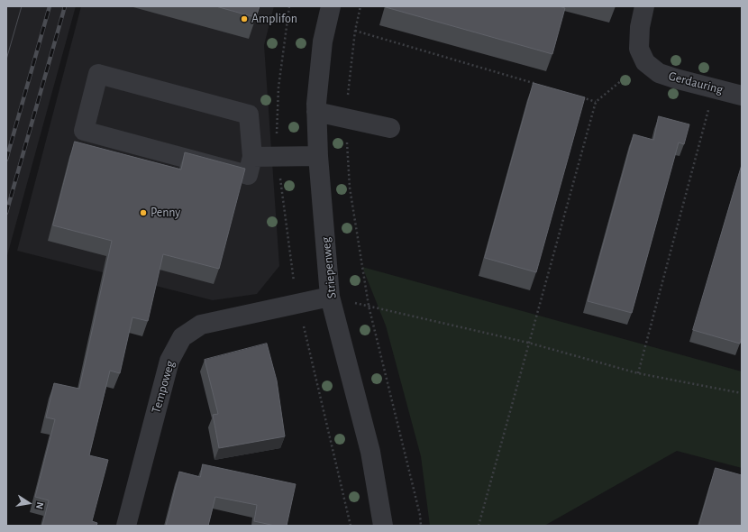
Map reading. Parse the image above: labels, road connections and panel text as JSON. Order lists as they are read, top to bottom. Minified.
{"streets":{"street":["Gerdauring","Striepenweg","Tempoweg"]},"crossings":[["Striepenweg","Tempoweg"]],"places":["Amplifon","Penny"],"north":"right"}
